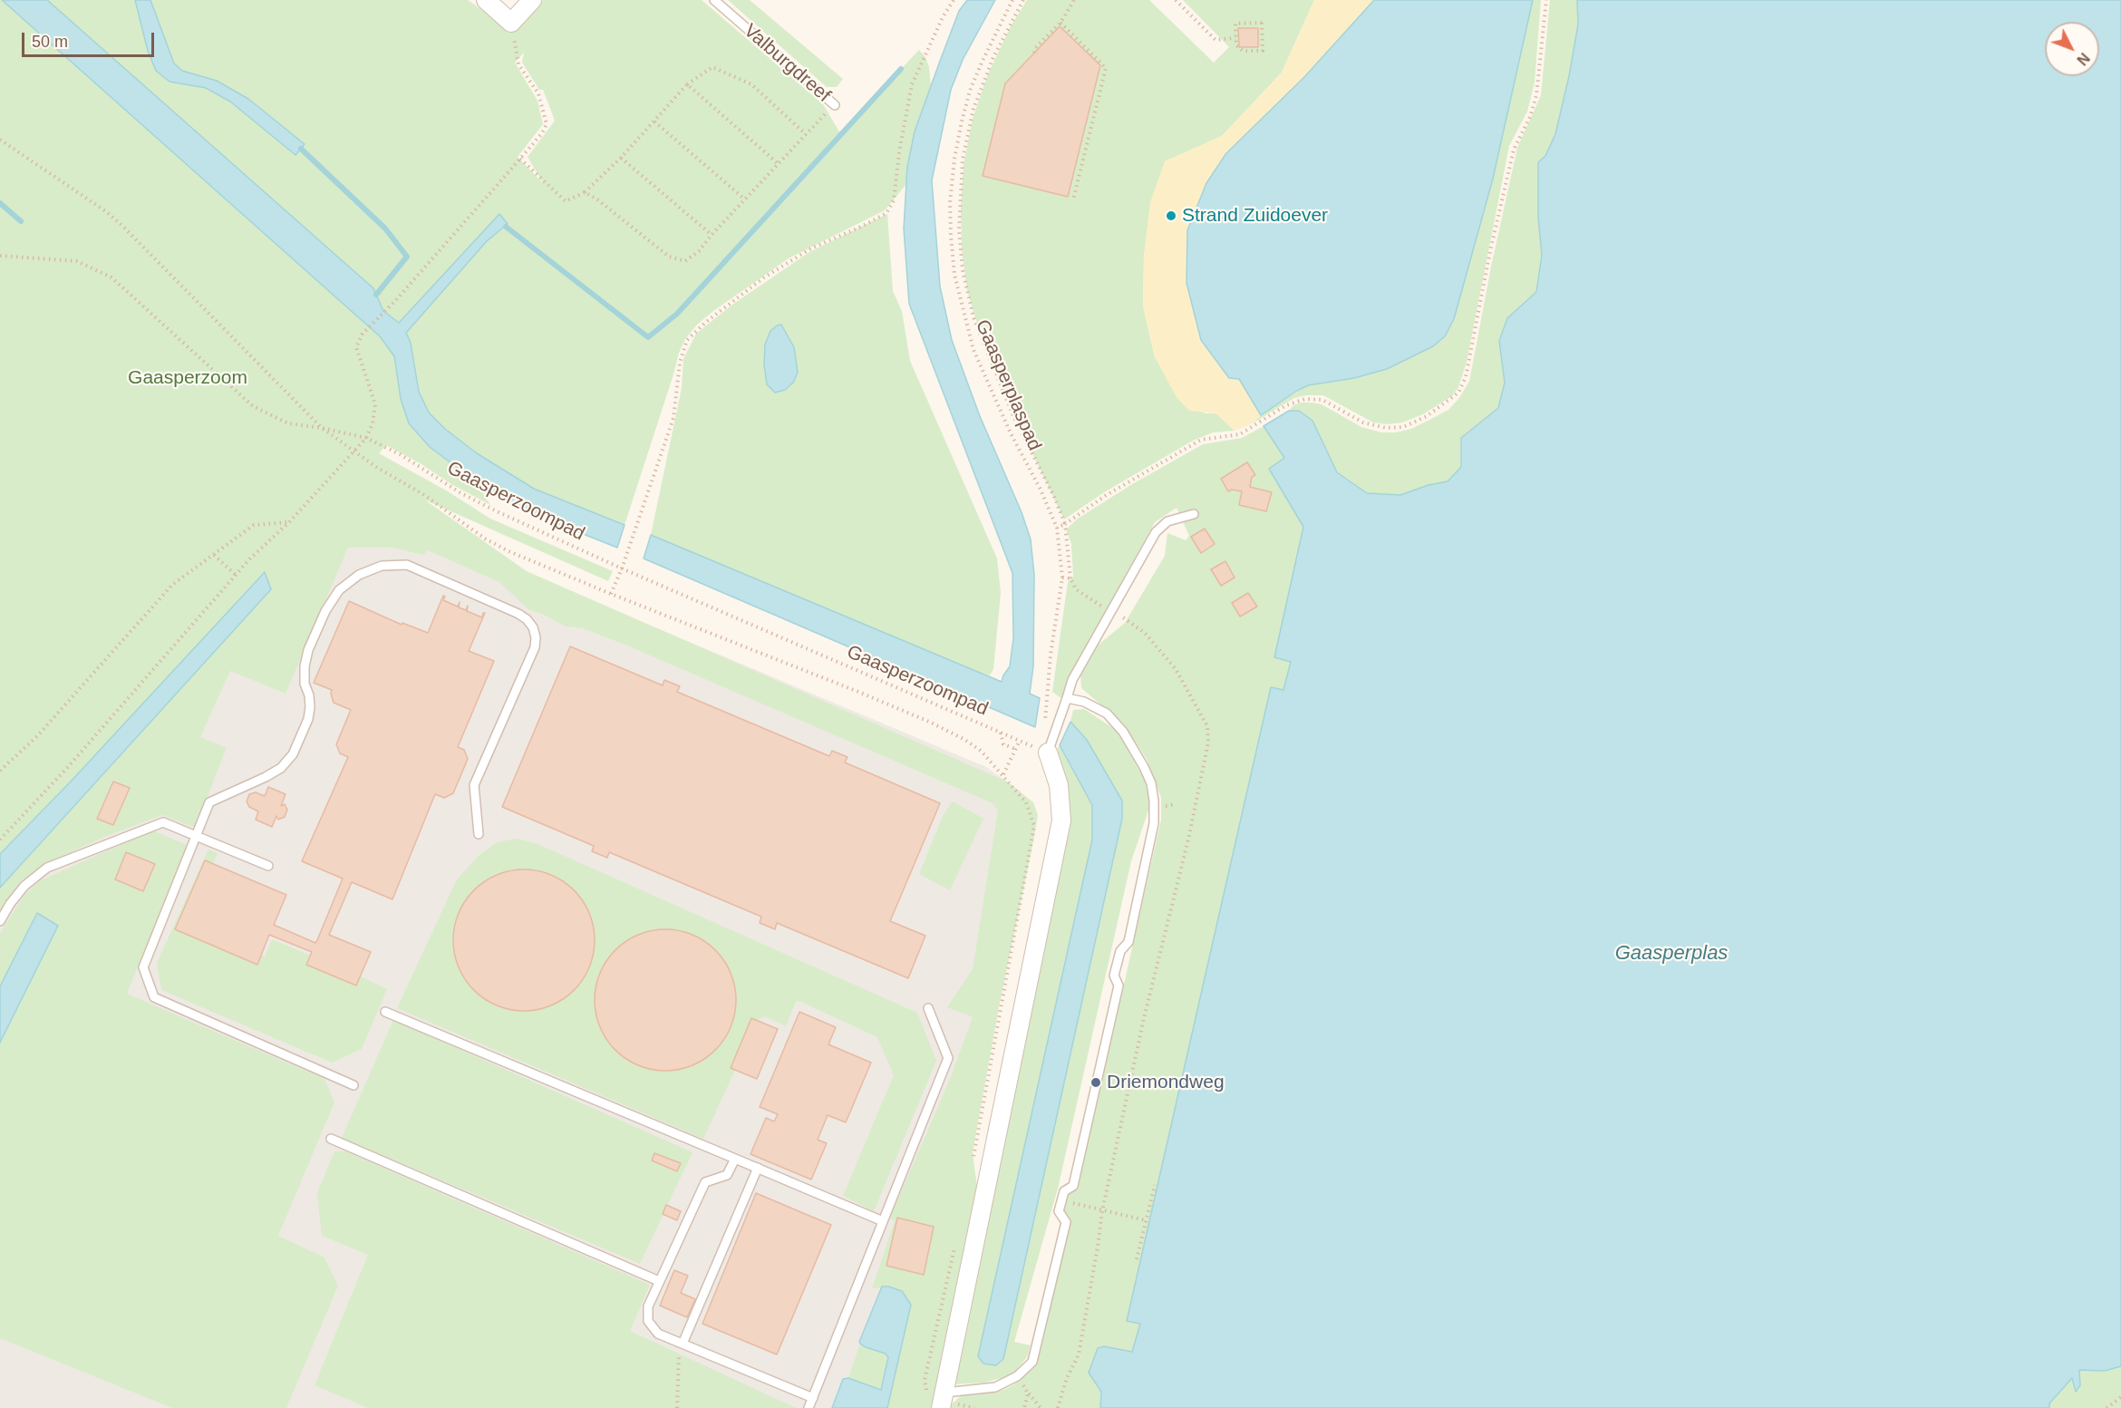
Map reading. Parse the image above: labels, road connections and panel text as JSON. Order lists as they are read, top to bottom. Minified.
{"streets":{"lane":["Valburgdreef"],"path":["Gaasperplaspad","Gaasperzoompad"]},"crossings":[["Gaasperplaspad","Gaasperzoompad"]],"water":["Gaasperplas"],"parks":["Gaasperzoom"],"places":["Strand Zuidoever","Driemondweg"],"scale_bar":"50 m","north":"bottom right"}
